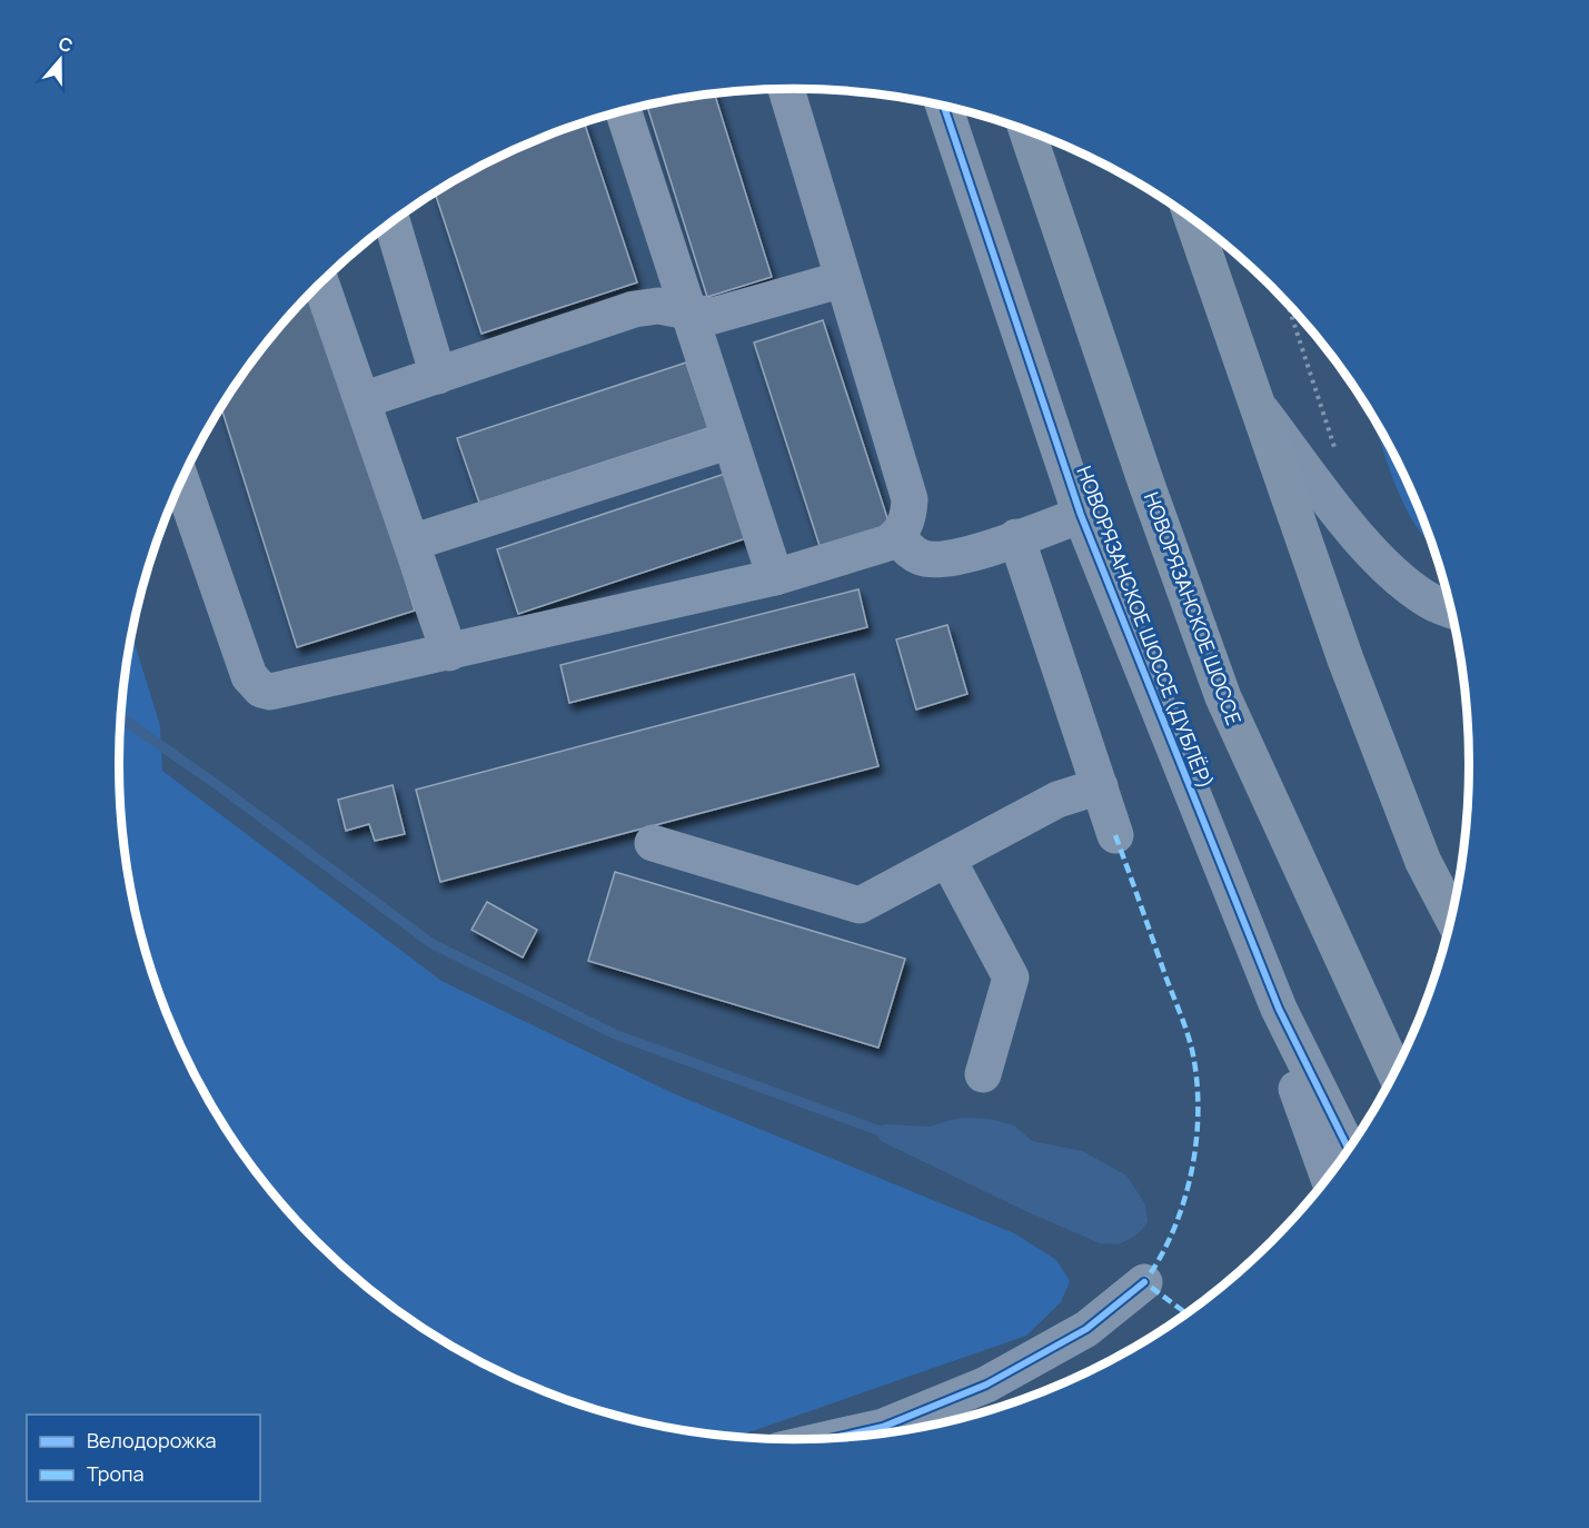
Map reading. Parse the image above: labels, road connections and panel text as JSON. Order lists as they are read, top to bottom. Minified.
{"streets":{"highway":["НОВОРЯЗАНСКОЕ ШОССЕ"],"street":["НОВОРЯЗАНСКОЕ ШОССЕ (ДУБЛЁР)"]},"legend":["Велодорожка","Тропа"],"north":"top"}
